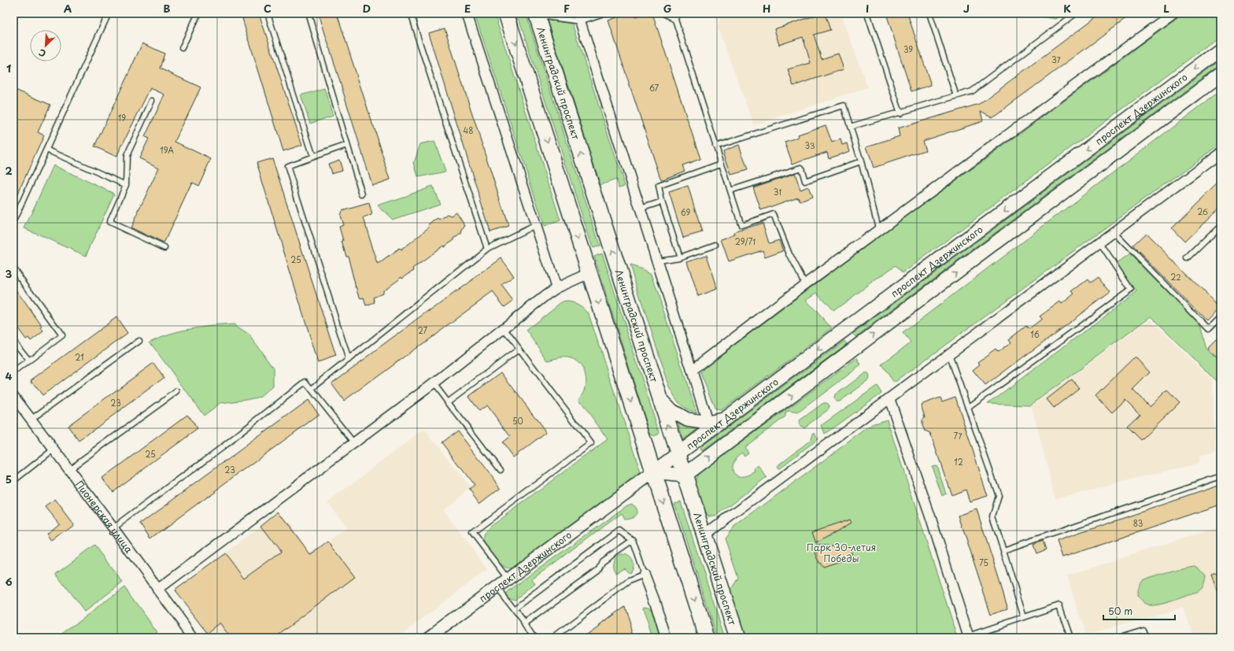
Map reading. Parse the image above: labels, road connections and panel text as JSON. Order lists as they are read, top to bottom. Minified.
{"streets":{"main road":["Ленинградский проспект","проспект Дзержинского"],"street":["Пионерская улица"]},"crossings":[["Ленинградский проспект","проспект Дзержинского"]],"parks":["Парк 30-летия Победы"],"house_numbers":["39","37","67","19","48","33","19А","31","26","69","29/71","25","22","27","16","21","23","50","77","25","12","23","83","75"],"scale_bar":"50 m","north":"bottom left","grid":{"columns":["A","B","C","D","E","F","G","H","I","J","K","L"],"rows":["1","2","3","4","5","6"]}}
